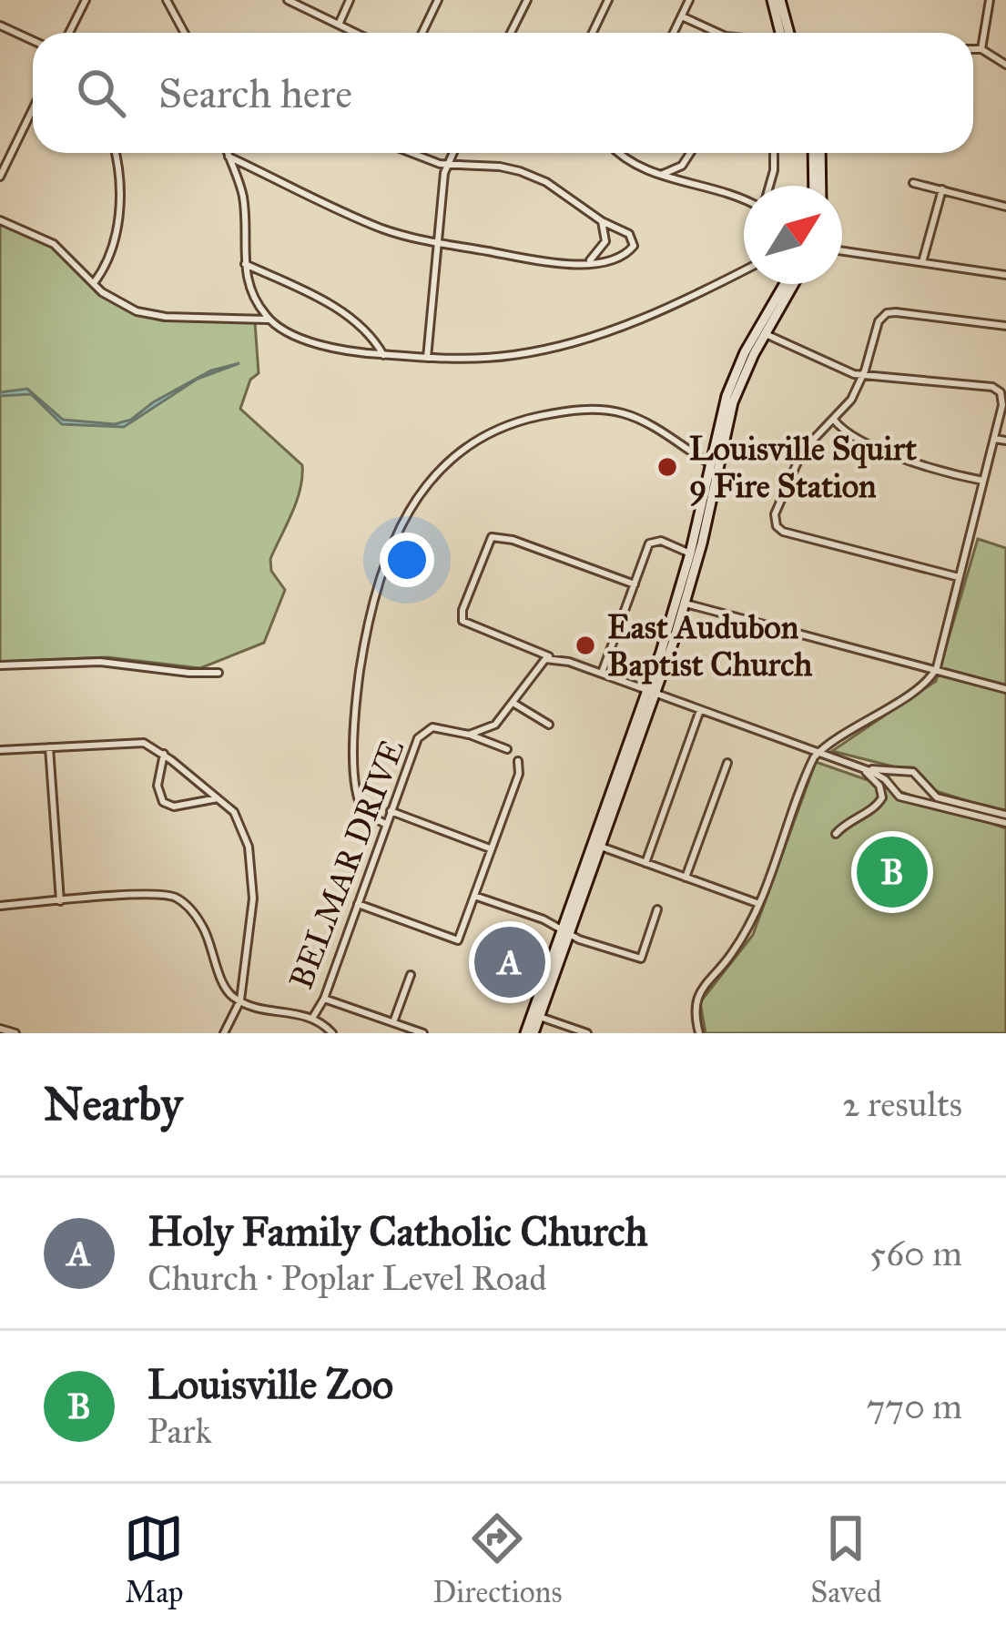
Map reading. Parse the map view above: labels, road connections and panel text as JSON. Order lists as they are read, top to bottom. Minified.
{"streets":{"street":["BELMAR DRIVE"]},"places":["Louisville Squirt 9 Fire Station","East Audubon Baptist Church"],"north":"top right","page":{"search":"Search here","pins":["B","A"],"heading":["Nearby","2 results"],"list":[{"mark":"A","name":"Holy Family Catholic Church","note":"Church · Poplar Level Road","value":"560 m"},{"mark":"B","name":"Louisville Zoo","note":"Park","value":"770 m"}],"nav":["Map","Directions","Saved"]}}
